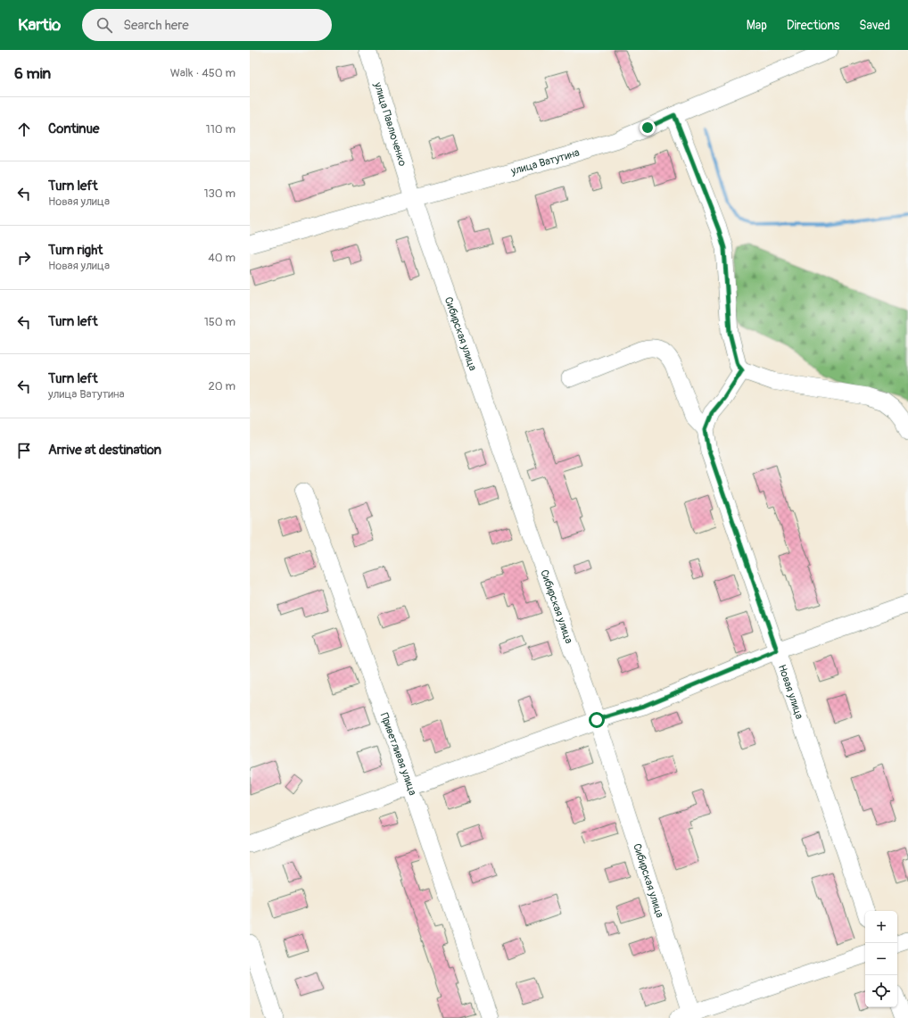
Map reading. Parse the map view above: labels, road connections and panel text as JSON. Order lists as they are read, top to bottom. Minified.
{"streets":{"street":["улица Павлюченко","улица Ватутина","Сибирская улица","Новая улица","Приветливая улица"]},"crossings":[["улица Павлюченко","улица Ватутина"],["улица Павлюченко","Сибирская улица"],["улица Ватутина","Сибирская улица"]],"page":{"header":"Kartio","search":"Search here","nav":["Map","Directions","Saved"],"heading":["6 min","Walk · 450 m"],"list":[["Continue","110 m"],["Turn left","Новая улица","130 m"],["Turn right","Новая улица","40 m"],["Turn left","150 m"],["Turn left","улица Ватутина","20 m"],"Arrive at destination"],"map_buttons":["+","−"]}}
